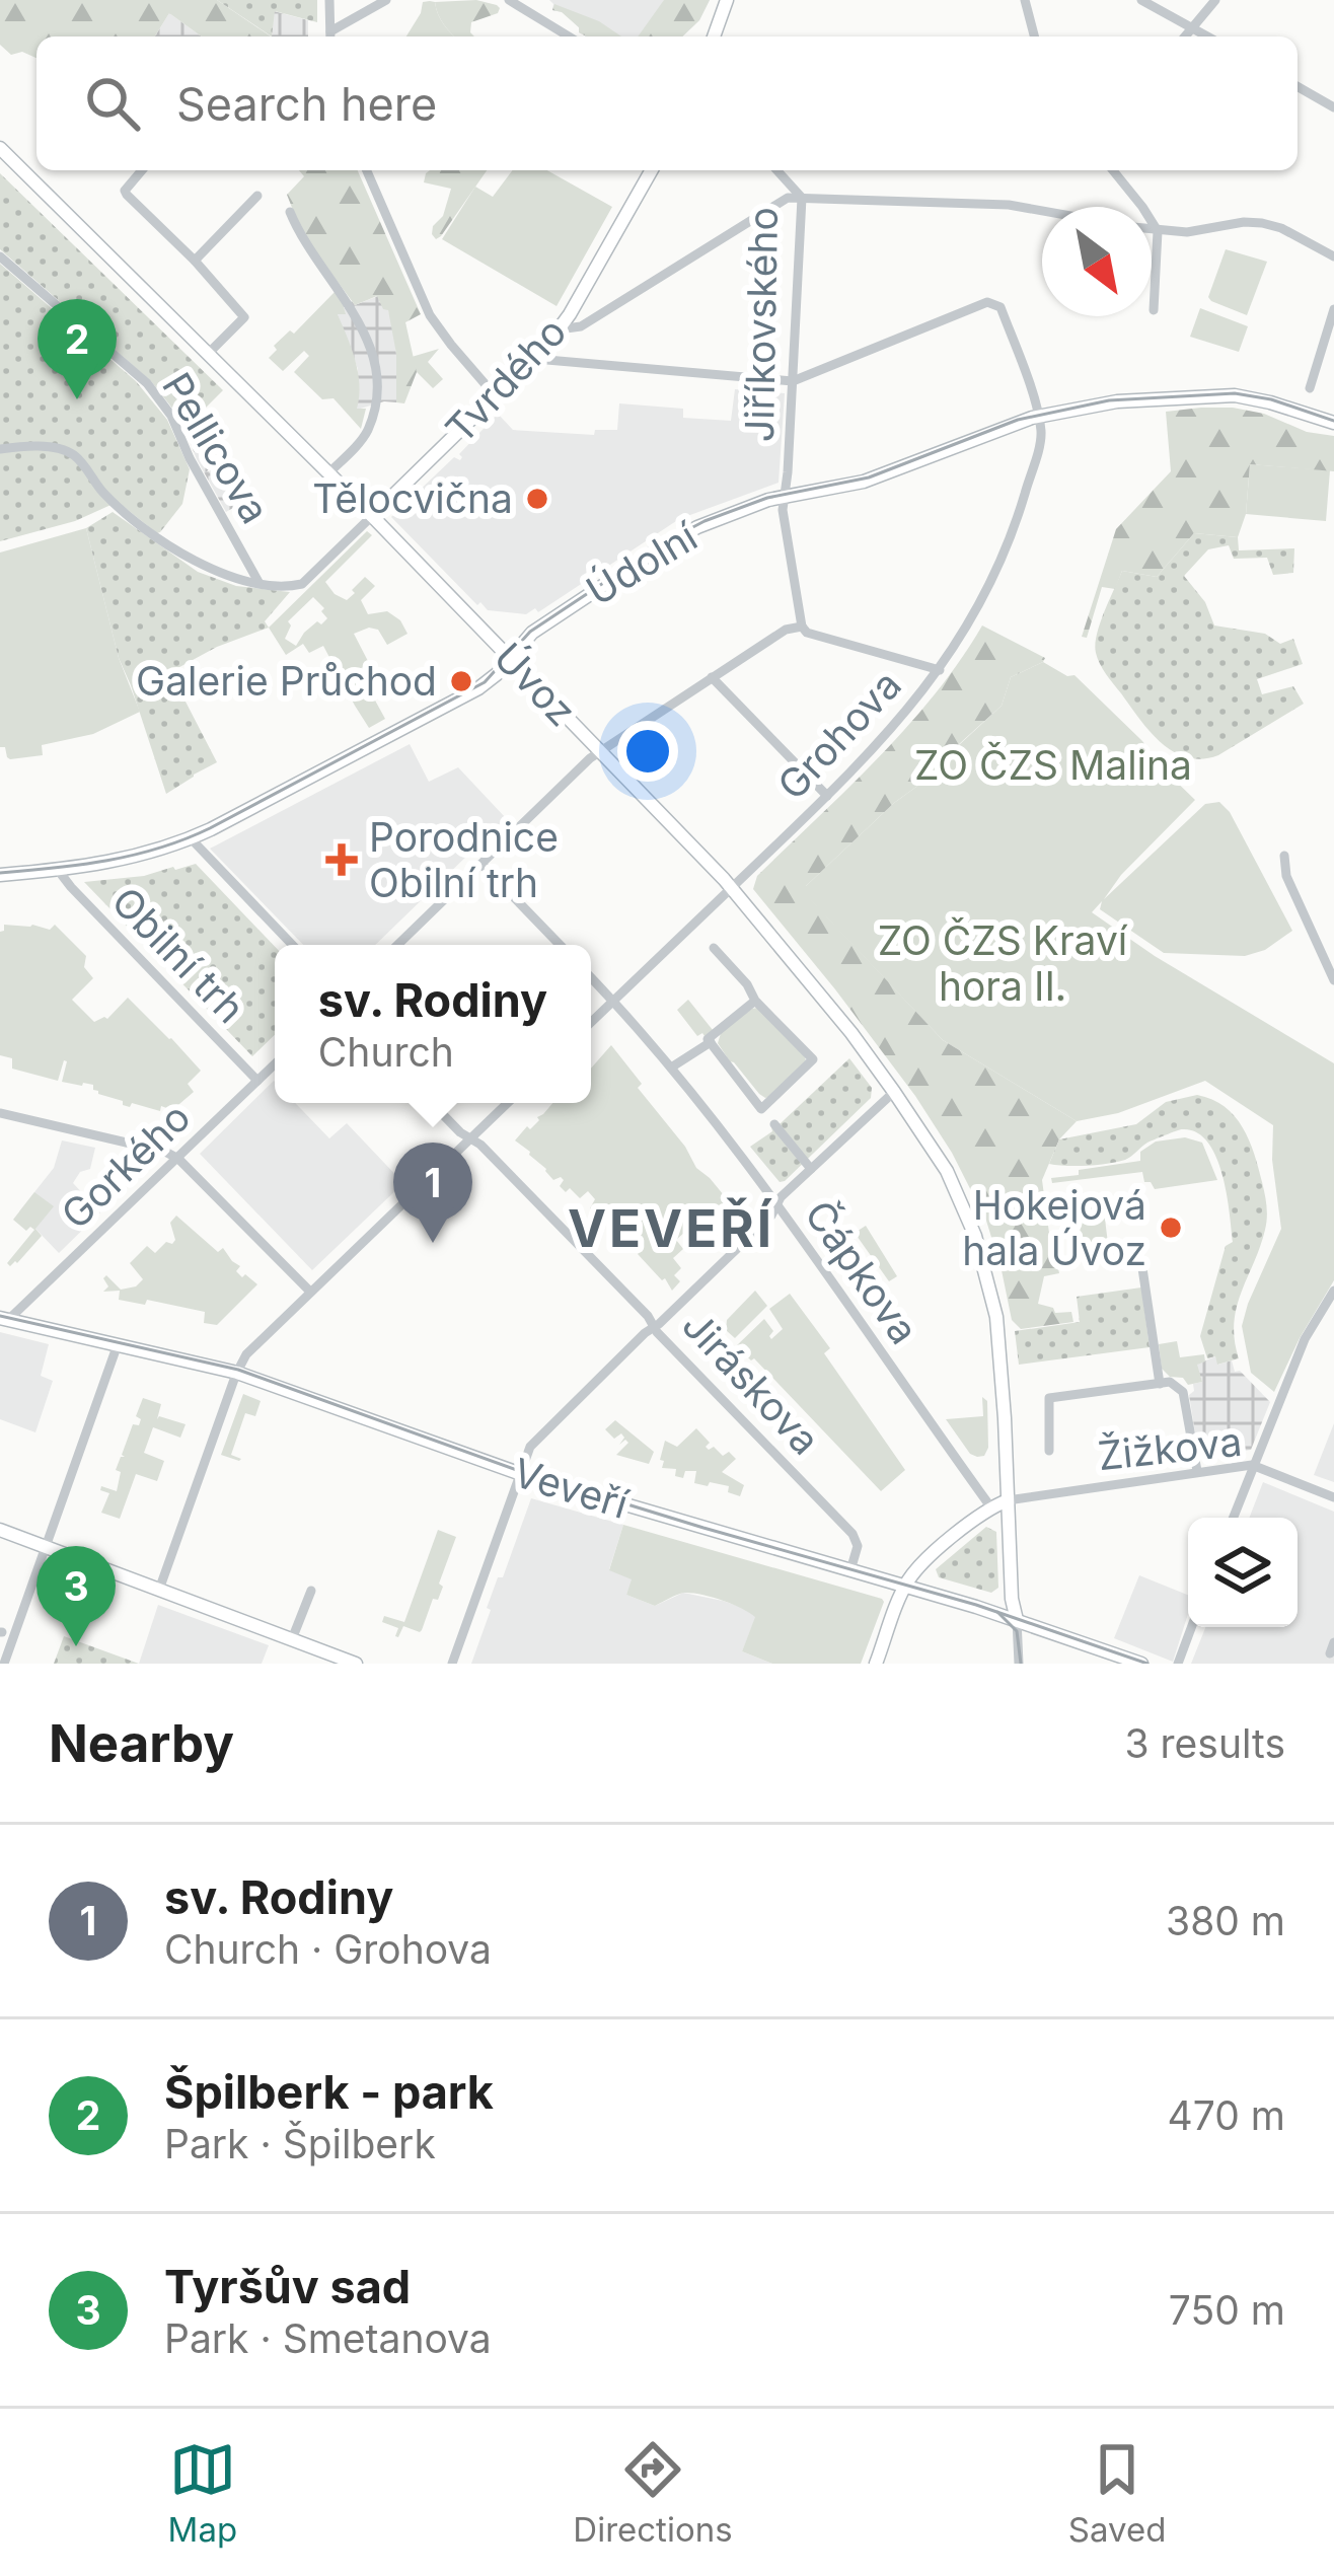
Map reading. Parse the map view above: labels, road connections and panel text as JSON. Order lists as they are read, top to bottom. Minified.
{"streets":{"main road":["Tvrdého","Údolní","Úvoz","Veveří"],"street":["Jiříkovského","Pellicova","Grohova","Obilní trh","Gorkého","Čápkova","Jiráskova","Žižkova"]},"crossings":[["Jiříkovského","Údolní"],["Tvrdého","Úvoz"],["Údolní","Úvoz"],["Údolní","Grohova"],["Údolní","Obilní trh"],["Úvoz","Grohova"],["Úvoz","Žižkova"],["Úvoz","Veveří"],["Grohova","Čápkova"],["Obilní trh","Gorkého"],["Gorkého","Veveří"],["Jiráskova","Veveří"]],"districts":["VEVEŘÍ"],"parks":["ZO ČZS Malina","ZO ČZS Kraví hora II."],"places":{"other":["Tělocvična","Galerie Průchod","Hokejová hala Úvoz"],"health":["Porodnice Obilní trh"]},"north":"bottom right","page":{"search":"Search here","pins":["2","1","3"],"popup":["sv. Rodiny","Church"],"heading":["Nearby","3 results"],"list":[{"mark":"1","name":"sv. Rodiny","note":"Church · Grohova","value":"380 m"},{"mark":"2","name":"Špilberk - park","note":"Park · Špilberk","value":"470 m"},{"mark":"3","name":"Tyršův sad","note":"Park · Smetanova","value":"750 m"}],"nav":["Map","Directions","Saved"]}}
